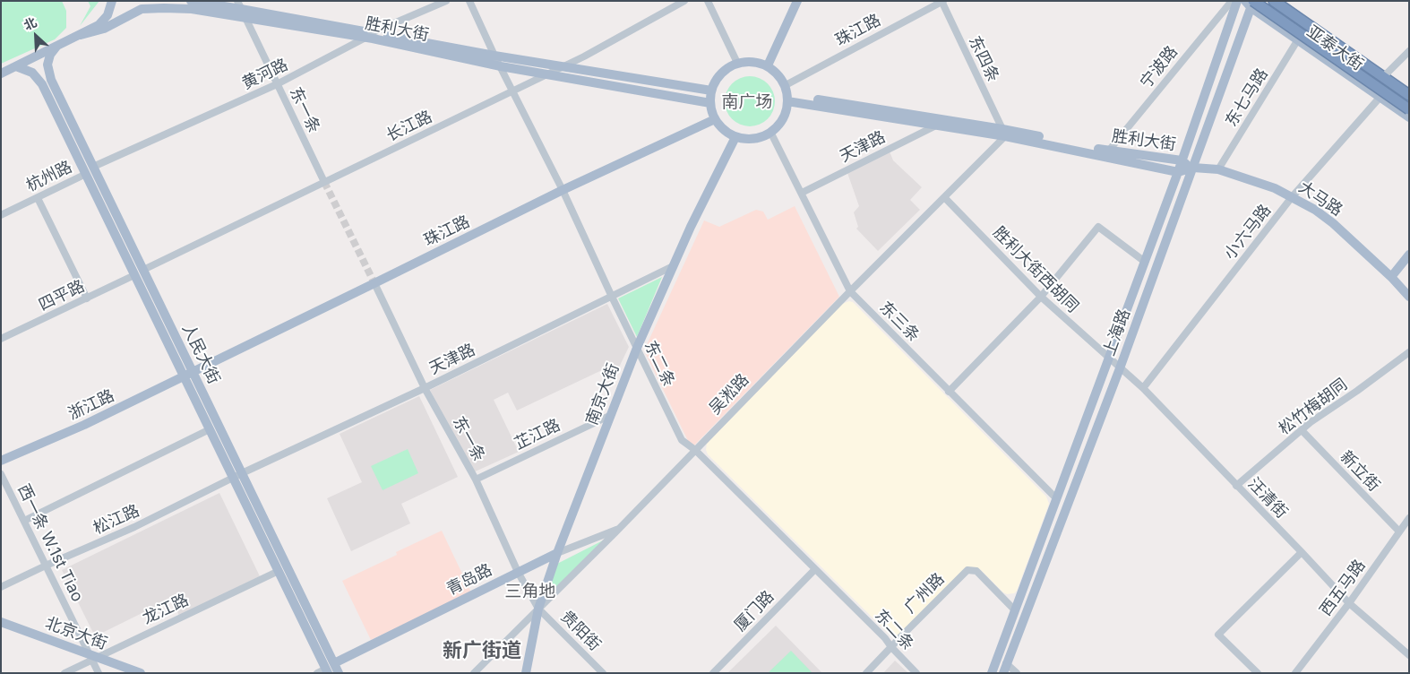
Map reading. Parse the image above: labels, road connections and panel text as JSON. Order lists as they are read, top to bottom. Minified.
{"streets":{"main road":["胜利大街","珠江路","亚泰大街","大马路","上海路","人民大街","南京大街","浙江路","青岛路","北京大街"],"street":["东四条","宁波路","黄河路","东七马路","东一条","长江路","天津路","杭州路","小六马路","胜利大街西胡同","四平路","东三条","东二条","吴淞路","松竹梅胡同","芷江路","新立街","汪清街","松江路","西一条 W.1st Tiao","西五马路","广州路","龙江路","厦门路","贵阳街"]},"crossings":[["胜利大街","珠江路"],["胜利大街","东四条"],["胜利大街","宁波路"],["胜利大街","黄河路"],["胜利大街","东一条"],["胜利大街","长江路"],["胜利大街","天津路"],["胜利大街","大马路"],["胜利大街","东三条"],["胜利大街","上海路"],["胜利大街","东二条"],["胜利大街","南京大街"],["胜利大街","吴淞路"],["珠江路","东四条"],["珠江路","东一条"],["珠江路","东三条"],["珠江路","人民大街"],["珠江路","东二条"],["珠江路","南京大街"],["珠江路","浙江路"],["亚泰大街","东七马路"],["亚泰大街","小六马路"],["亚泰大街","上海路"],["东四条","吴淞路"],["黄河路","东一条"],["黄河路","人民大街"],["东七马路","大马路"],["东一条","长江路"],["东一条","天津路"],["东一条","南京大街"],["东一条","吴淞路"],["东一条","芷江路"],["东一条","青岛路"],["东一条","贵阳街"],["长江路","人民大街"],["长江路","东二条"],["天津路","东三条"],["天津路","人民大街"],["天津路","东二条"],["天津路","南京大街"],["天津路","松江路"],["杭州路","人民大街"],["大马路","小六马路"],["大马路","上海路"],["小六马路","汪清街"],["胜利大街西胡同","上海路"],["胜利大街西胡同","吴淞路"],["胜利大街西胡同","汪清街"],["四平路","人民大街"],["东三条","上海路"],["东三条","南京大街"],["东三条","吴淞路"],["上海路","汪清街"],["上海路","广州路"],["人民大街","浙江路"],["人民大街","松江路"],["人民大街","青岛路"],["人民大街","龙江路"],["东二条","南京大街"],["东二条","吴淞路"],["东二条","广州路"],["东二条","厦门路"],["南京大街","吴淞路"],["南京大街","芷江路"],["南京大街","青岛路"],["南京大街","贵阳街"],["吴淞路","青岛路"],["吴淞路","贵阳街"],["松竹梅胡同","新立街"],["松竹梅胡同","汪清街"],["新立街","西五马路"],["汪清街","西五马路"],["松江路","西一条 W.1st Tiao"],["西一条 W.1st Tiao","龙江路"],["西一条 W.1st Tiao","北京大街"],["龙江路","北京大街"]],"districts":["南广场","三角地","新广街道"],"north":"top left"}
